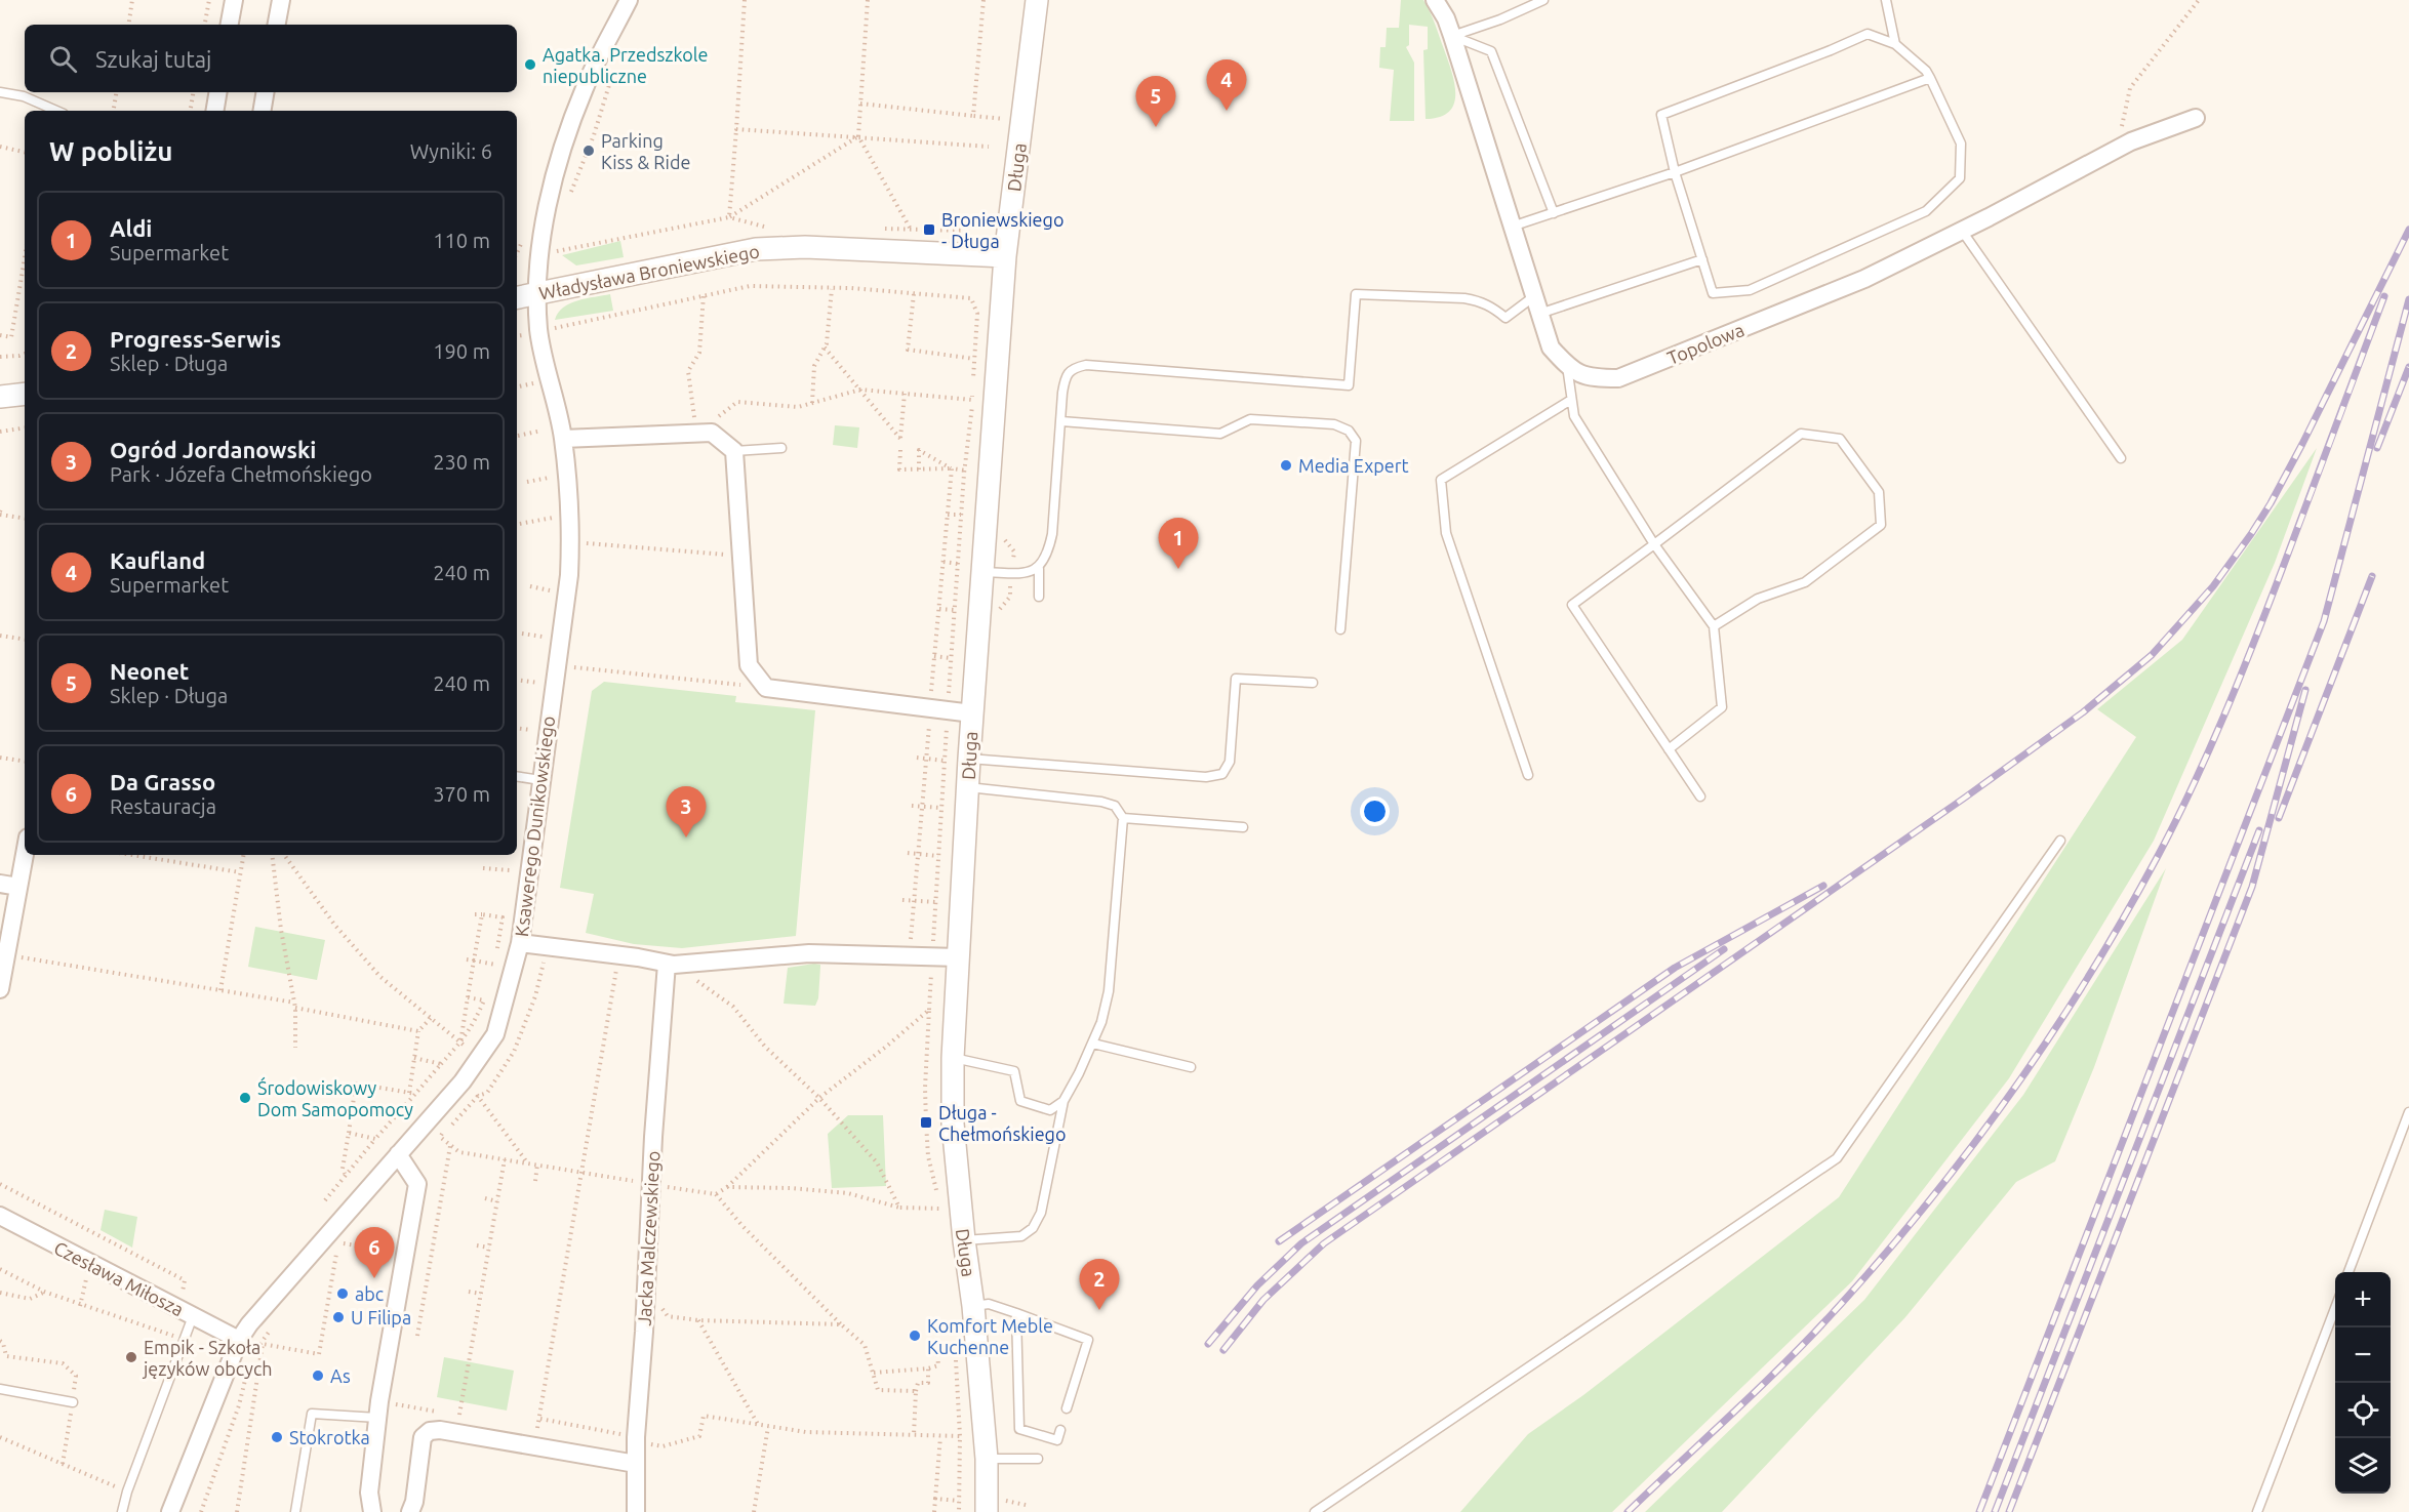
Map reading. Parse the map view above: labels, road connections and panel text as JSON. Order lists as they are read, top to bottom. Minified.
{"streets":{"street":["Długa","Władysława Broniewskiego","Topolowa","Ksawerego Dunikowskiego","Jacka Malczewskiego","Czesława Miłosza"]},"crossings":[["Długa","Władysława Broniewskiego"],["Władysława Broniewskiego","Ksawerego Dunikowskiego"],["Ksawerego Dunikowskiego","Czesława Miłosza"]],"places":{"other":["Agatka. Przedszkole niepubliczne","Parking Kiss & Ride","Media Expert","Środowiskowy Dom Samopomocy","abc","U Filipa","Komfort Meble Kuchenne","Empik - Szkoła języków obcych","As","Stokrotka"],"transit":["Broniewskiego - Długa","Długa - Chełmońskiego"]},"page":{"search":"Szukaj tutaj","pins":["4","5","1","3","6","2"],"heading":["W pobliżu","Wyniki: 6"],"list":[{"mark":"1","name":"Aldi","note":"Supermarket","value":"110 m"},{"mark":"2","name":"Progress-Serwis","note":"Sklep · Długa","value":"190 m"},{"mark":"3","name":"Ogród Jordanowski","note":"Park · Józefa Chełmońskiego","value":"230 m"},{"mark":"4","name":"Kaufland","note":"Supermarket","value":"240 m"},{"mark":"5","name":"Neonet","note":"Sklep · Długa","value":"240 m"},{"mark":"6","name":"Da Grasso","note":"Restauracja","value":"370 m"}],"map_buttons":["+","−"]}}
